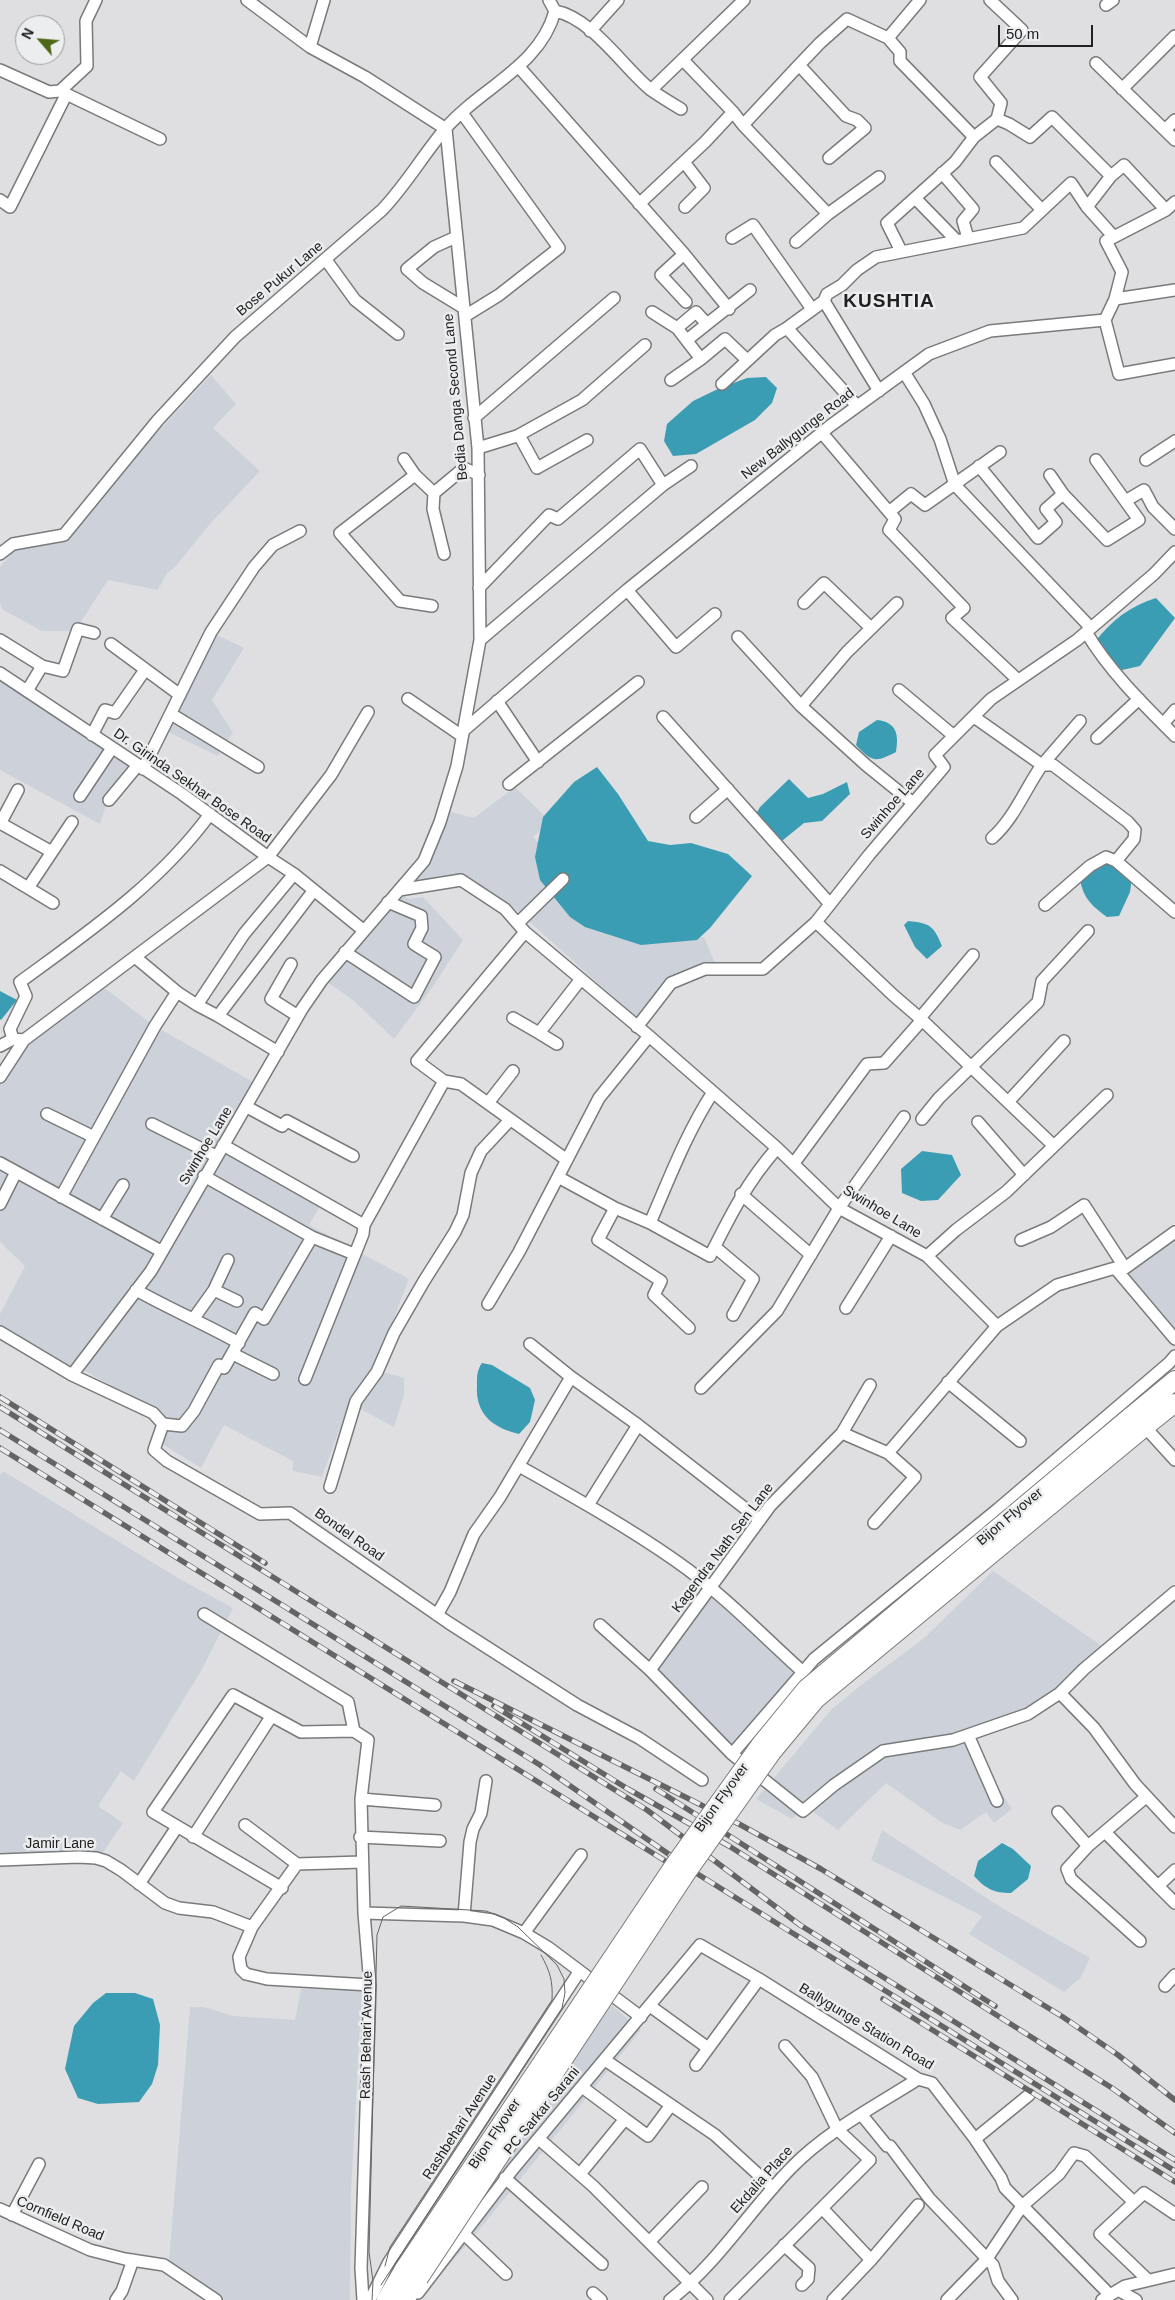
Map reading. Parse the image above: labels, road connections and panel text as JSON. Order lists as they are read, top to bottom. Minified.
{"streets":{"main road":["Bijon Flyover"],"street":["Bose Pukur Lane","Bedia Danga Second Lane","New Ballygunge Road","Dr. Girinda Sekhar Bose Road","Swinhoe Lane","Bondel Road","Kagendra Nath Sen Lane","Jamir Lane","Ballygunge Station Road","Rash Behari Avenue","PC Sarkar Sarani","Rashbehari Avenue","Ekdalia Place","Cornfield Road"]},"crossings":[["Bose Pukur Lane","Bedia Danga Second Lane"],["Bedia Danga Second Lane","New Ballygunge Road"],["Bedia Danga Second Lane","Dr. Girinda Sekhar Bose Road"],["Bedia Danga Second Lane","Swinhoe Lane"],["Dr. Girinda Sekhar Bose Road","Swinhoe Lane"],["Bijon Flyover","PC Sarkar Sarani"],["Ballygunge Station Road","PC Sarkar Sarani"],["Ballygunge Station Road","Ekdalia Place"]],"districts":["KUSHTIA"],"scale_bar":"50 m","north":"top left"}
